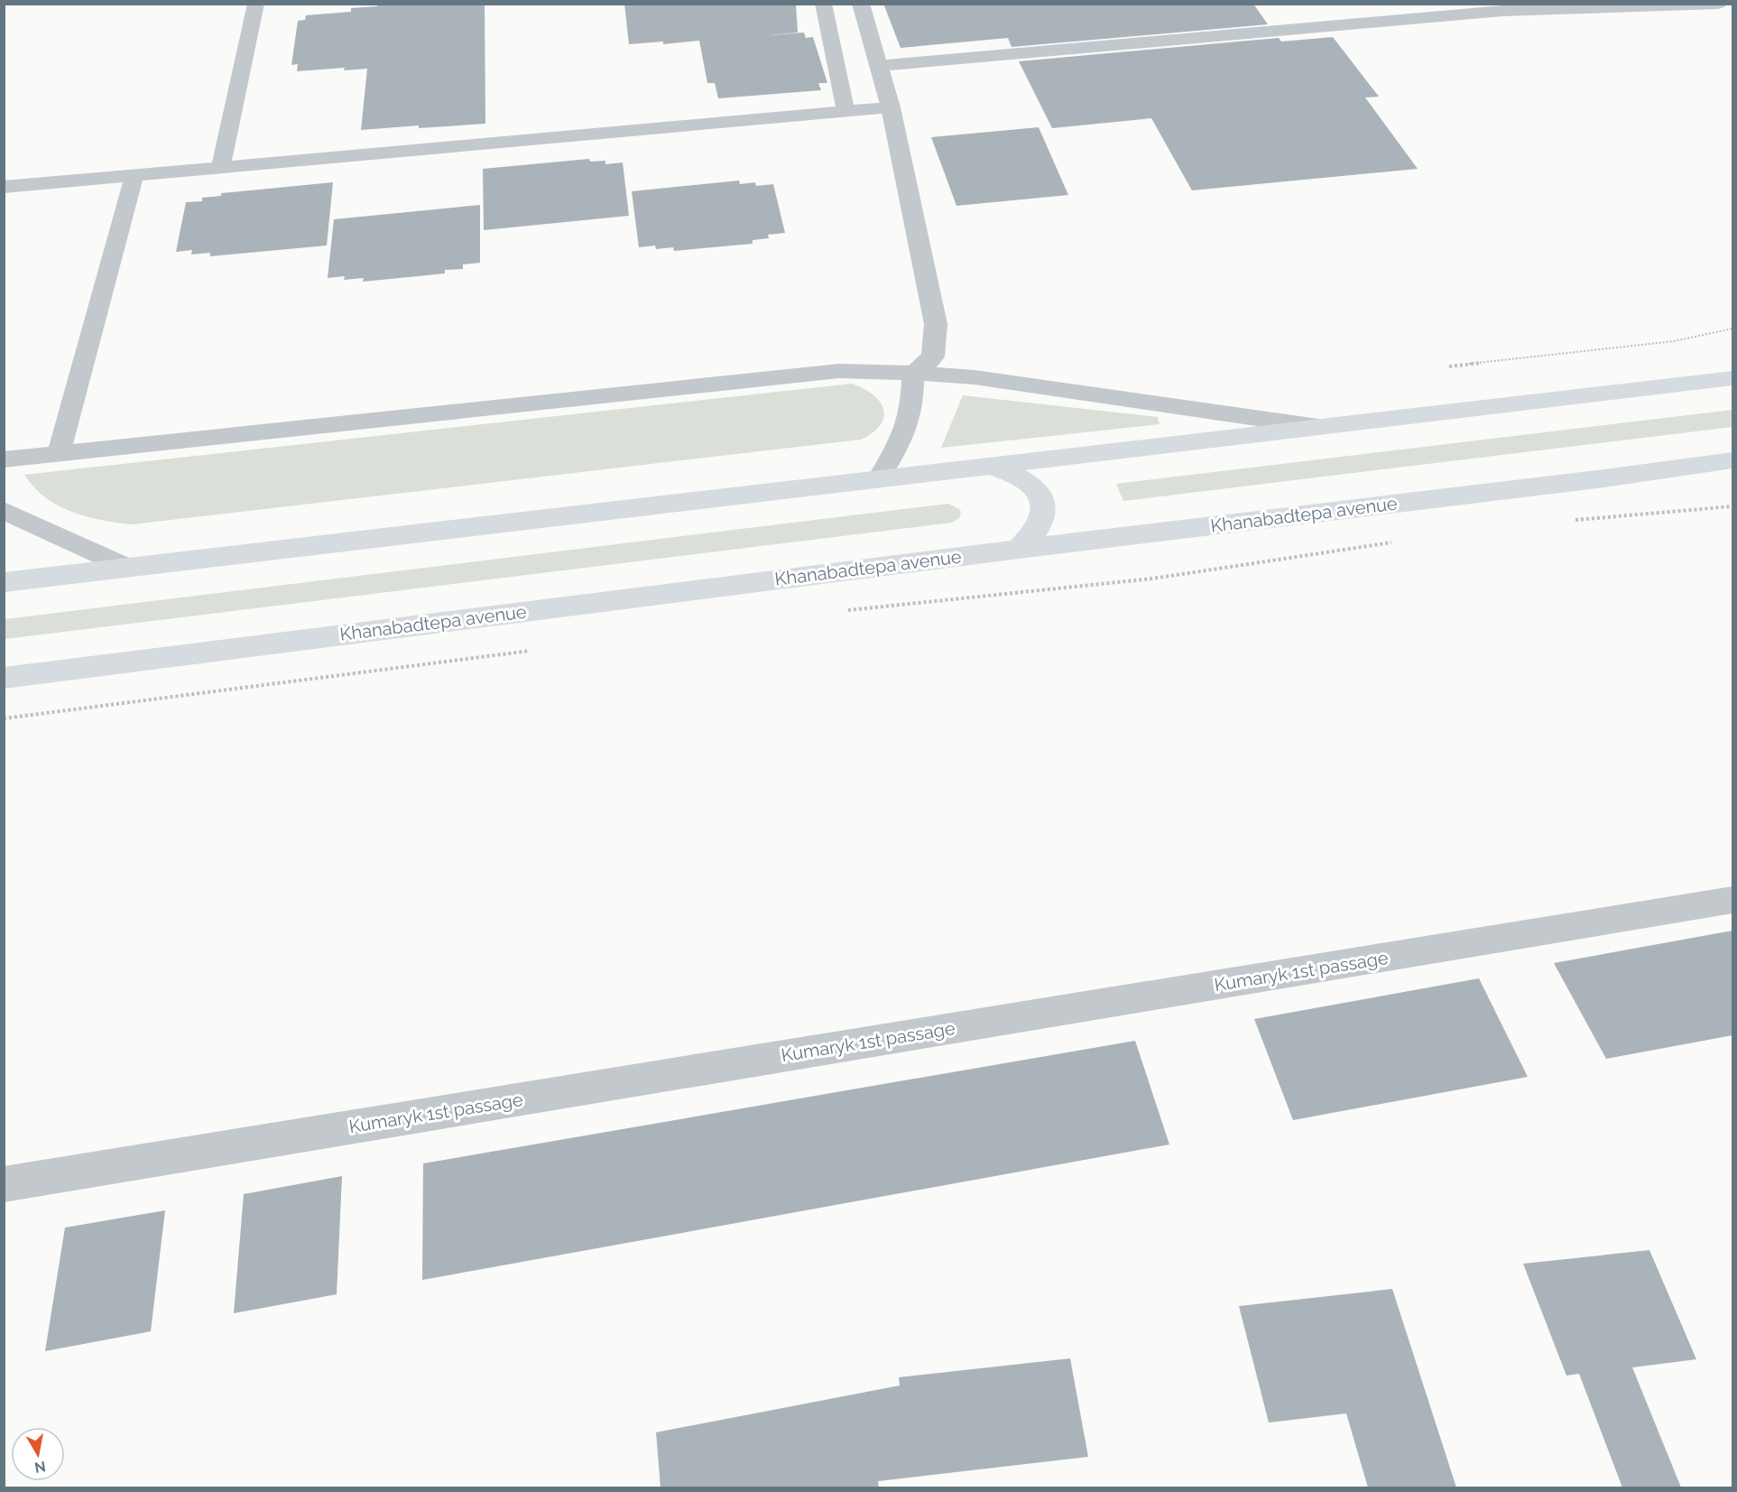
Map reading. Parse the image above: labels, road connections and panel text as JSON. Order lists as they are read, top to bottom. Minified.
{"streets":{"highway":["Khanabadtepa avenue"],"street":["Kumaryk 1st passage"]},"north":"bottom"}
